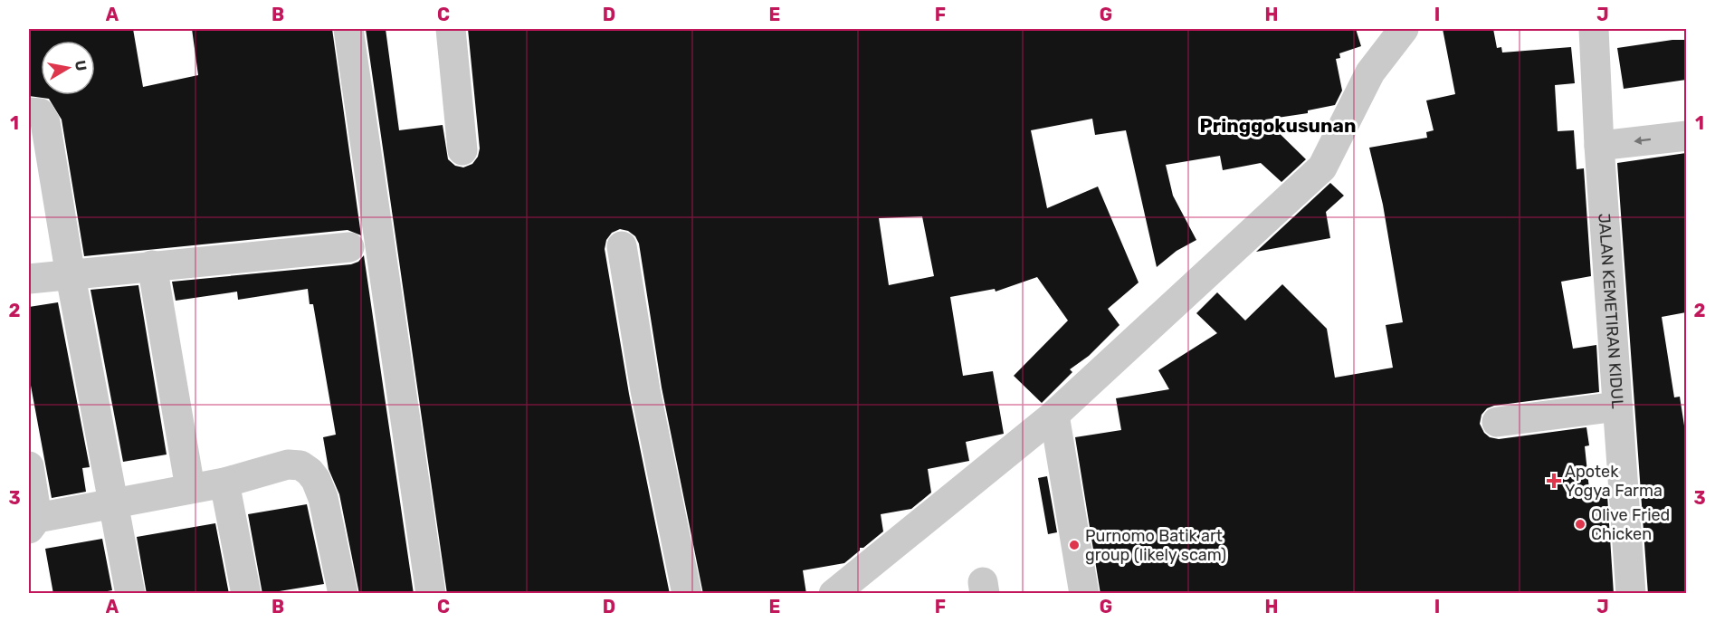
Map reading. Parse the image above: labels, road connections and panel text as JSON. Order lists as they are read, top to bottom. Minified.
{"streets":{"street":["JALAN KEMETIRAN KIDUL"]},"districts":["Pringgokusunan"],"places":{"health":["Apotek Yogya Farma"],"other":["Olive Fried Chicken","Purnomo Batik art group (likely scam)"]},"north":"right","grid":{"columns":["A","B","C","D","E","F","G","H","I","J"],"rows":["1","2","3"]}}
